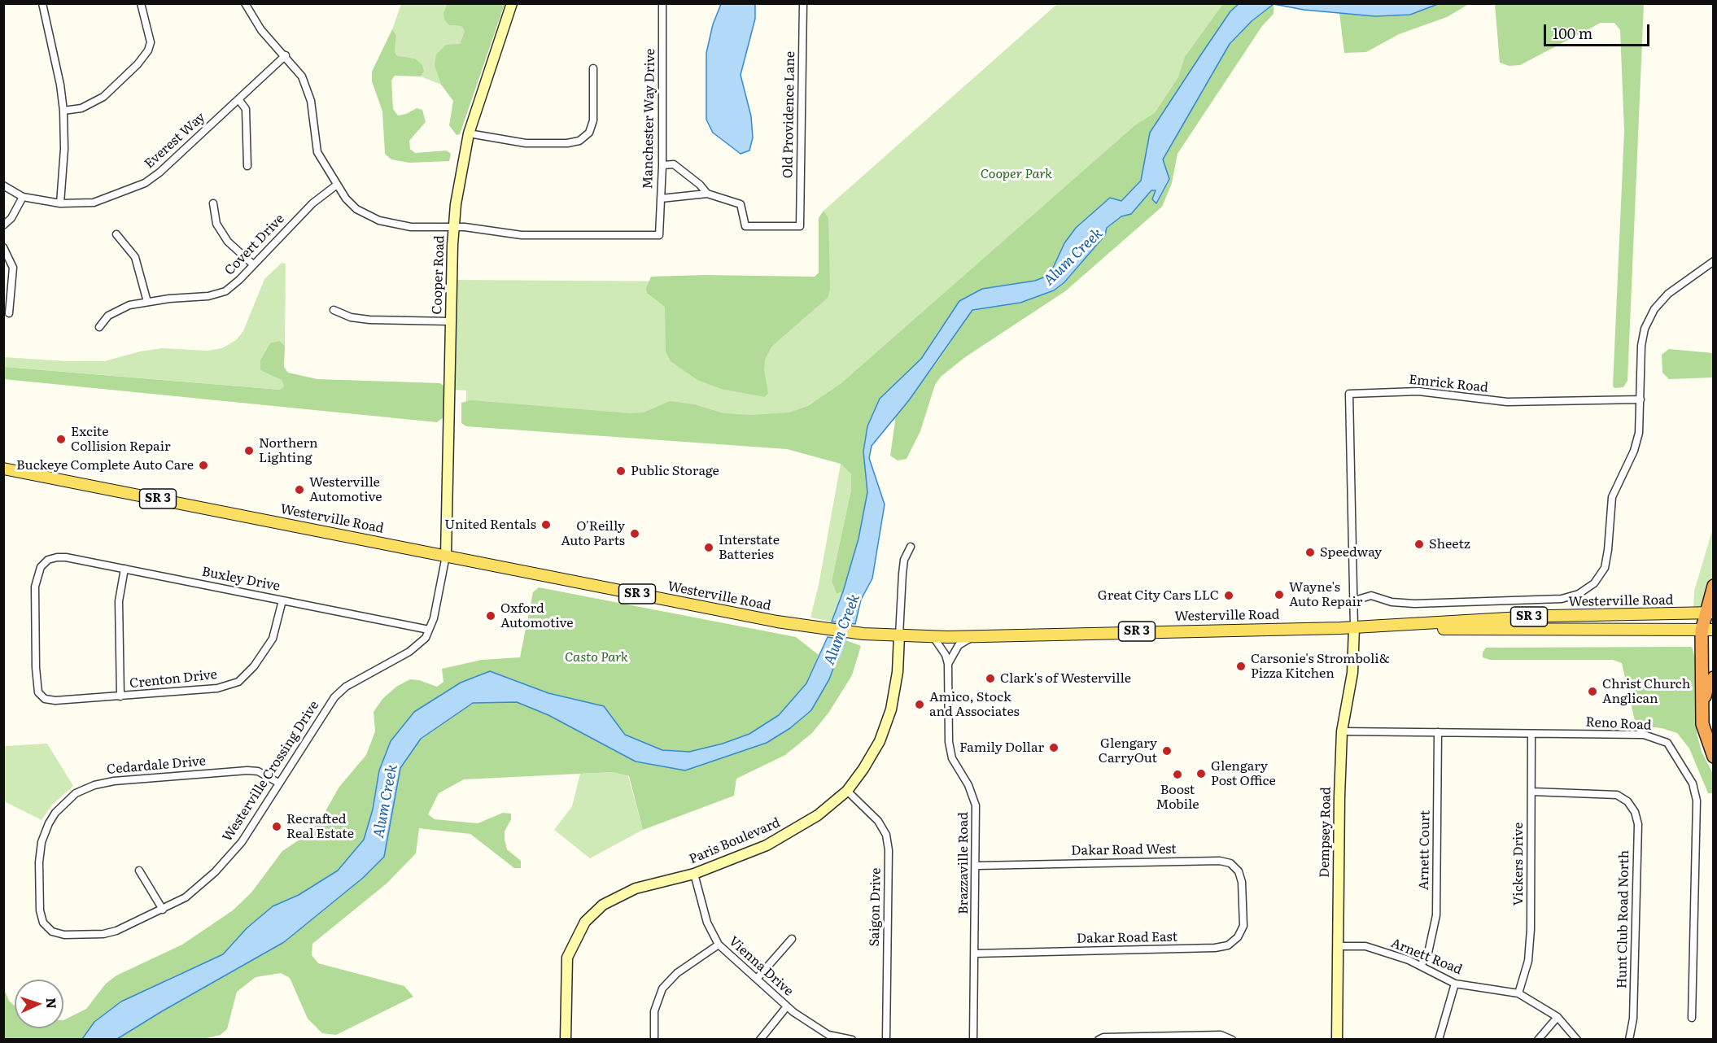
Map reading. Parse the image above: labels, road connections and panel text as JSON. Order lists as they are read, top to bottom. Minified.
{"streets":{"main road":["SR 3","Westerville Road"],"street":["Old Providence Lane","Manchester Way Drive","Everest Way","Covert Drive","Cooper Road","Emrick Road","Buxley Drive","Crenton Drive","Reno Road","Cedardale Drive","Westerville Crossing Drive","Dempsey Road","Paris Boulevard","Dakar Road West","Arnett Court","Brazzaville Road","Vickers Drive","Saigon Drive","Hunt Club Road North","Dakar Road East","Arnett Road","Vienna Drive"]},"crossings":[["Manchester Way Drive","Cooper Road"],["Cooper Road","Westerville Road"],["Cooper Road","Westerville Crossing Drive"],["Emrick Road","Westerville Road"],["Emrick Road","Dempsey Road"],["Westerville Road","Westerville Crossing Drive"],["Westerville Road","Dempsey Road"],["Westerville Road","Paris Boulevard"],["Westerville Road","Brazzaville Road"],["Buxley Drive","Crenton Drive"],["Buxley Drive","Westerville Crossing Drive"],["Reno Road","Dempsey Road"],["Reno Road","Arnett Court"],["Reno Road","Vickers Drive"],["Cedardale Drive","Westerville Crossing Drive"],["Dempsey Road","Arnett Road"],["Paris Boulevard","Saigon Drive"],["Paris Boulevard","Vienna Drive"],["Dakar Road West","Brazzaville Road"],["Dakar Road West","Dakar Road East"],["Arnett Court","Arnett Road"],["Brazzaville Road","Dakar Road East"],["Vickers Drive","Hunt Club Road North"],["Vickers Drive","Arnett Road"]],"water":["Alum Creek"],"parks":["Cooper Park","Casto Park"],"places":["Excite Collision Repair","Northern Lighting","Buckeye Complete Auto Care","Public Storage","Westerville Automotive","United Rentals","O'Reilly Auto Parts","Sheetz","Interstate Batteries","Speedway","Wayne's Auto Repair","Great City Cars LLC","Oxford Automotive","Carsonie's Stromboli& Pizza Kitchen","Clark's of Westerville","Christ Church Anglican","Amico, Stock and Associates","Family Dollar","Glengary CarryOut","Glengary Post Office","Boost Mobile","Recrafted Real Estate"],"scale_bar":"100 m","north":"right"}
